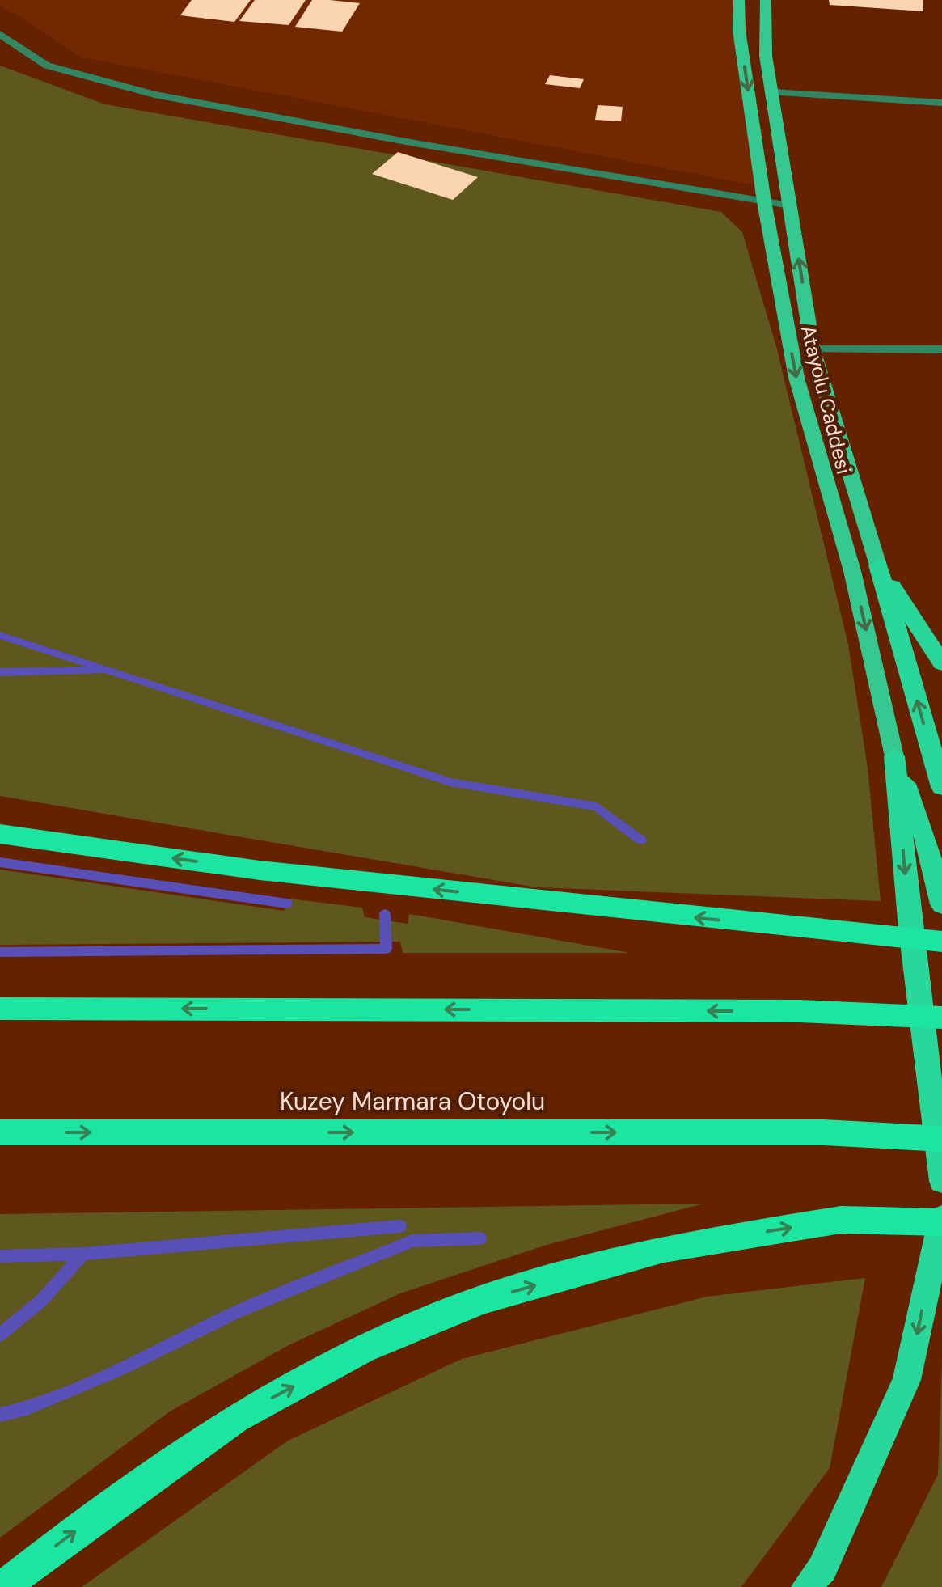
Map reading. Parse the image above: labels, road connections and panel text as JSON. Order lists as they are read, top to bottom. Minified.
{"streets":{"highway":["Kuzey Marmara Otoyolu"],"main road":["Atayolu Caddesi"]}}
